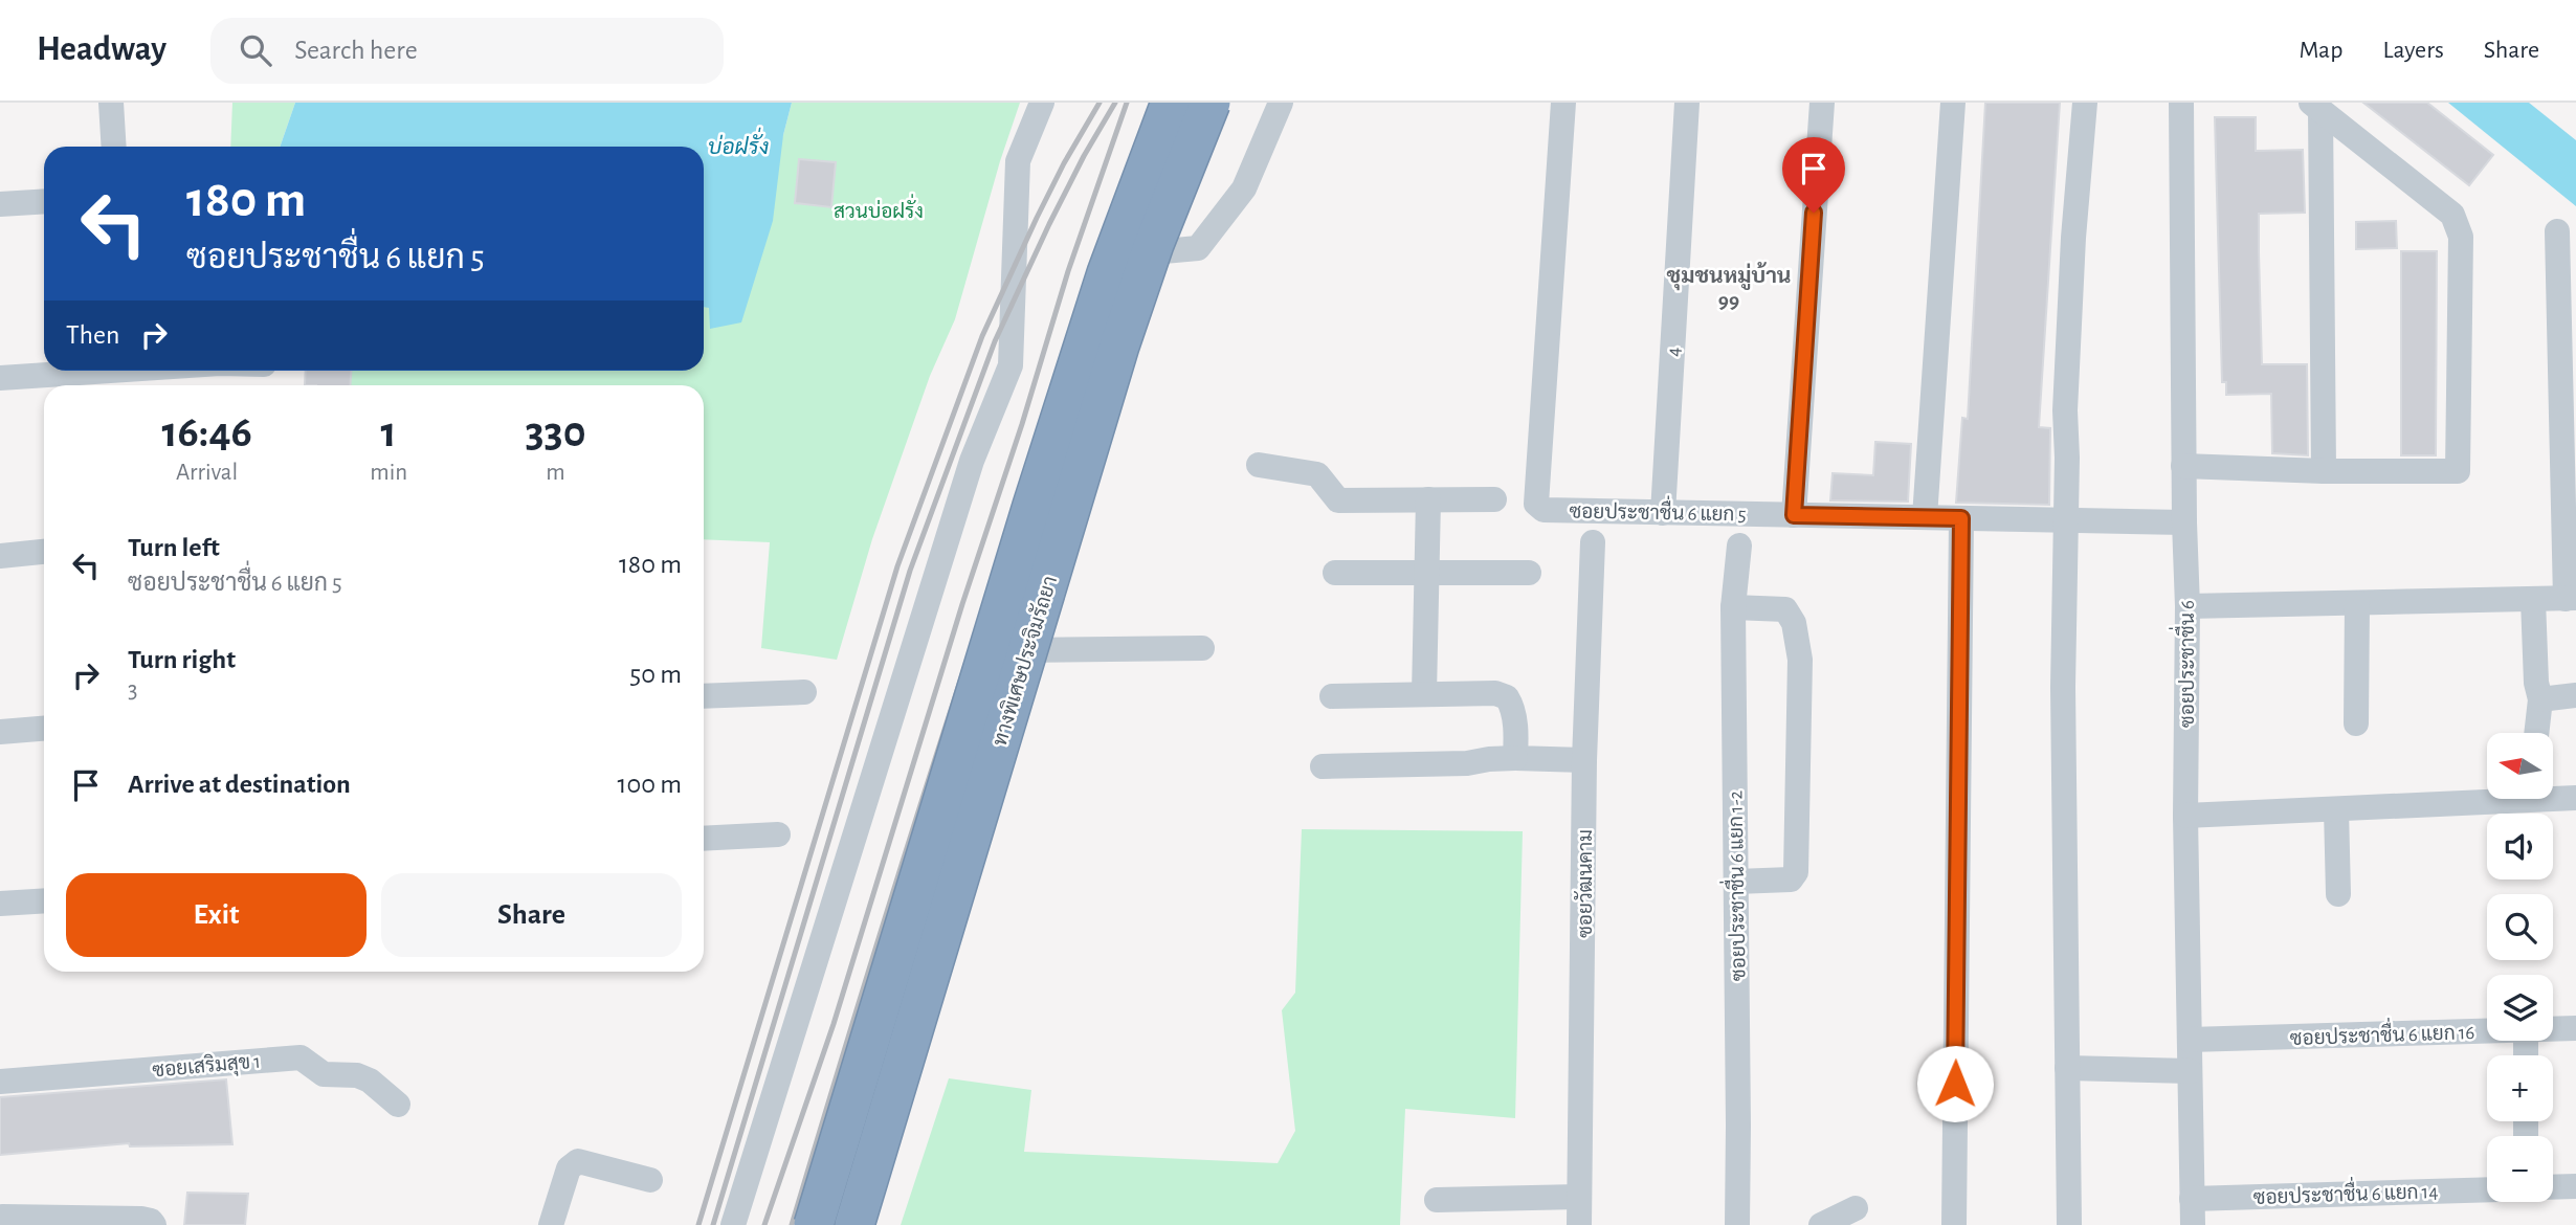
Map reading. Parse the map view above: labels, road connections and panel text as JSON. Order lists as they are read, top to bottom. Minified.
{"streets":{"highway":["ทางพิเศษประจิมรัถยา"],"street":["4","ซอยประชาชื่น 6 แยก 5","ซอยประชาชื่น 6","ซอยวัฒนคาม","ซอยประชาชื่น 6 แยก 1-2","ซอยประชาชื่น 6 แยก 16","ซอยเสริมสุข 1","ซอยประชาชื่น 6 แยก 14"]},"crossings":[["4","ซอยประชาชื่น 6 แยก 5"],["ซอยประชาชื่น 6 แยก 5","ซอยประชาชื่น 6"],["ซอยประชาชื่น 6","ซอยประชาชื่น 6 แยก 16"],["ซอยประชาชื่น 6","ซอยประชาชื่น 6 แยก 14"]],"districts":["ชุมชนหมู่บ้าน 99"],"water":["บ่อฝรั่ง"],"parks":["สวนบ่อฝรั่ง"],"north":"left","page":{"header":"Headway","search":"Search here","nav":["Map","Layers","Share"],"turn":["180 m","ซอยประชาชื่น 6 แยก 5"],"then":"Then","eta":["16:46","Arrival","1","min","330","m"],"list":[{"name":"Turn left","note":"ซอยประชาชื่น 6 แยก 5","value":"180 m"},{"name":"Turn right","note":"3","value":"50 m"},{"name":"Arrive at destination","value":"100 m"}],"map_buttons":["+","−"],"buttons":["Exit","Share"]}}
